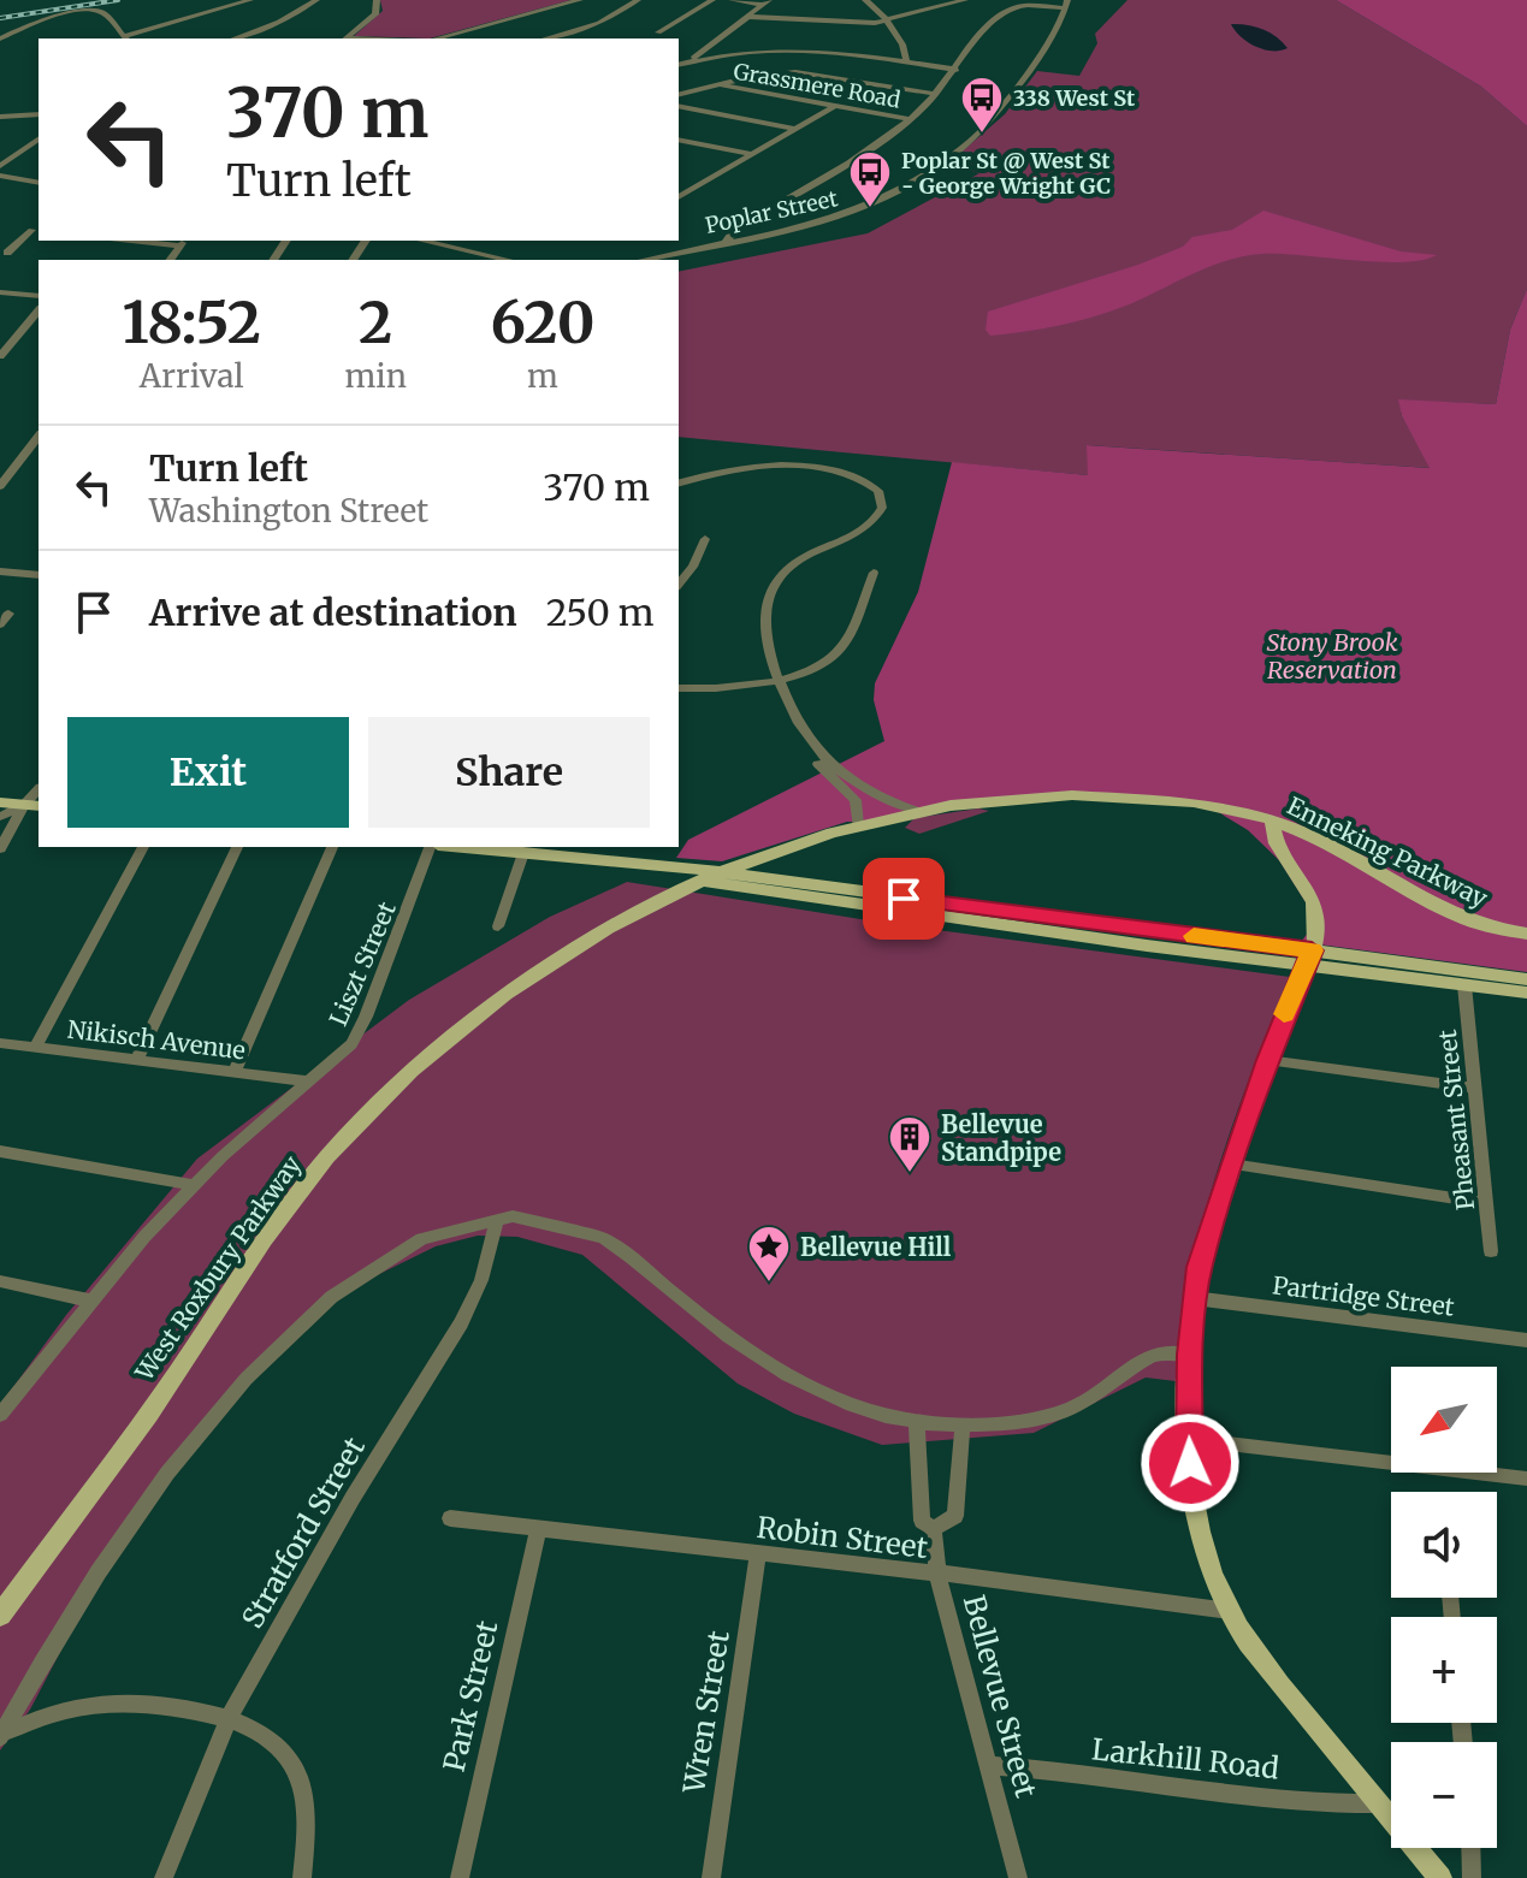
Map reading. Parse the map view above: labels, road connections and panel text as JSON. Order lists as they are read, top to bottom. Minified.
{"streets":{"main road":["Enneking Parkway","West Roxbury Parkway"],"street":["Grassmere Road","Poplar Street","Liszt Street","Nikisch Avenue","Pheasant Street","Partridge Street","Stratford Street","Robin Street","Park Street","Bellevue Street","Wren Street","Larkhill Road"]},"crossings":[["Enneking Parkway","West Roxbury Parkway"],["Liszt Street","Nikisch Avenue"],["Liszt Street","West Roxbury Parkway"],["Nikisch Avenue","West Roxbury Parkway"],["Robin Street","Park Street"],["Robin Street","Bellevue Street"],["Robin Street","Wren Street"],["Bellevue Street","Larkhill Road"]],"parks":["Stony Brook Reservation"],"places":{"bus stop":["338 West St","Poplar St @ West St - George Wright GC"],"building":["Bellevue Standpipe"],"place":["Bellevue Hill"]},"north":"bottom left","page":{"turn":["370 m","Turn left"],"eta":["18:52","Arrival","2","min","620","m"],"list":[{"name":"Turn left","note":"Washington Street","value":"370 m"},{"name":"Arrive at destination","value":"250 m"}],"buttons":["Exit","Share"],"map_buttons":["+","−"]}}
